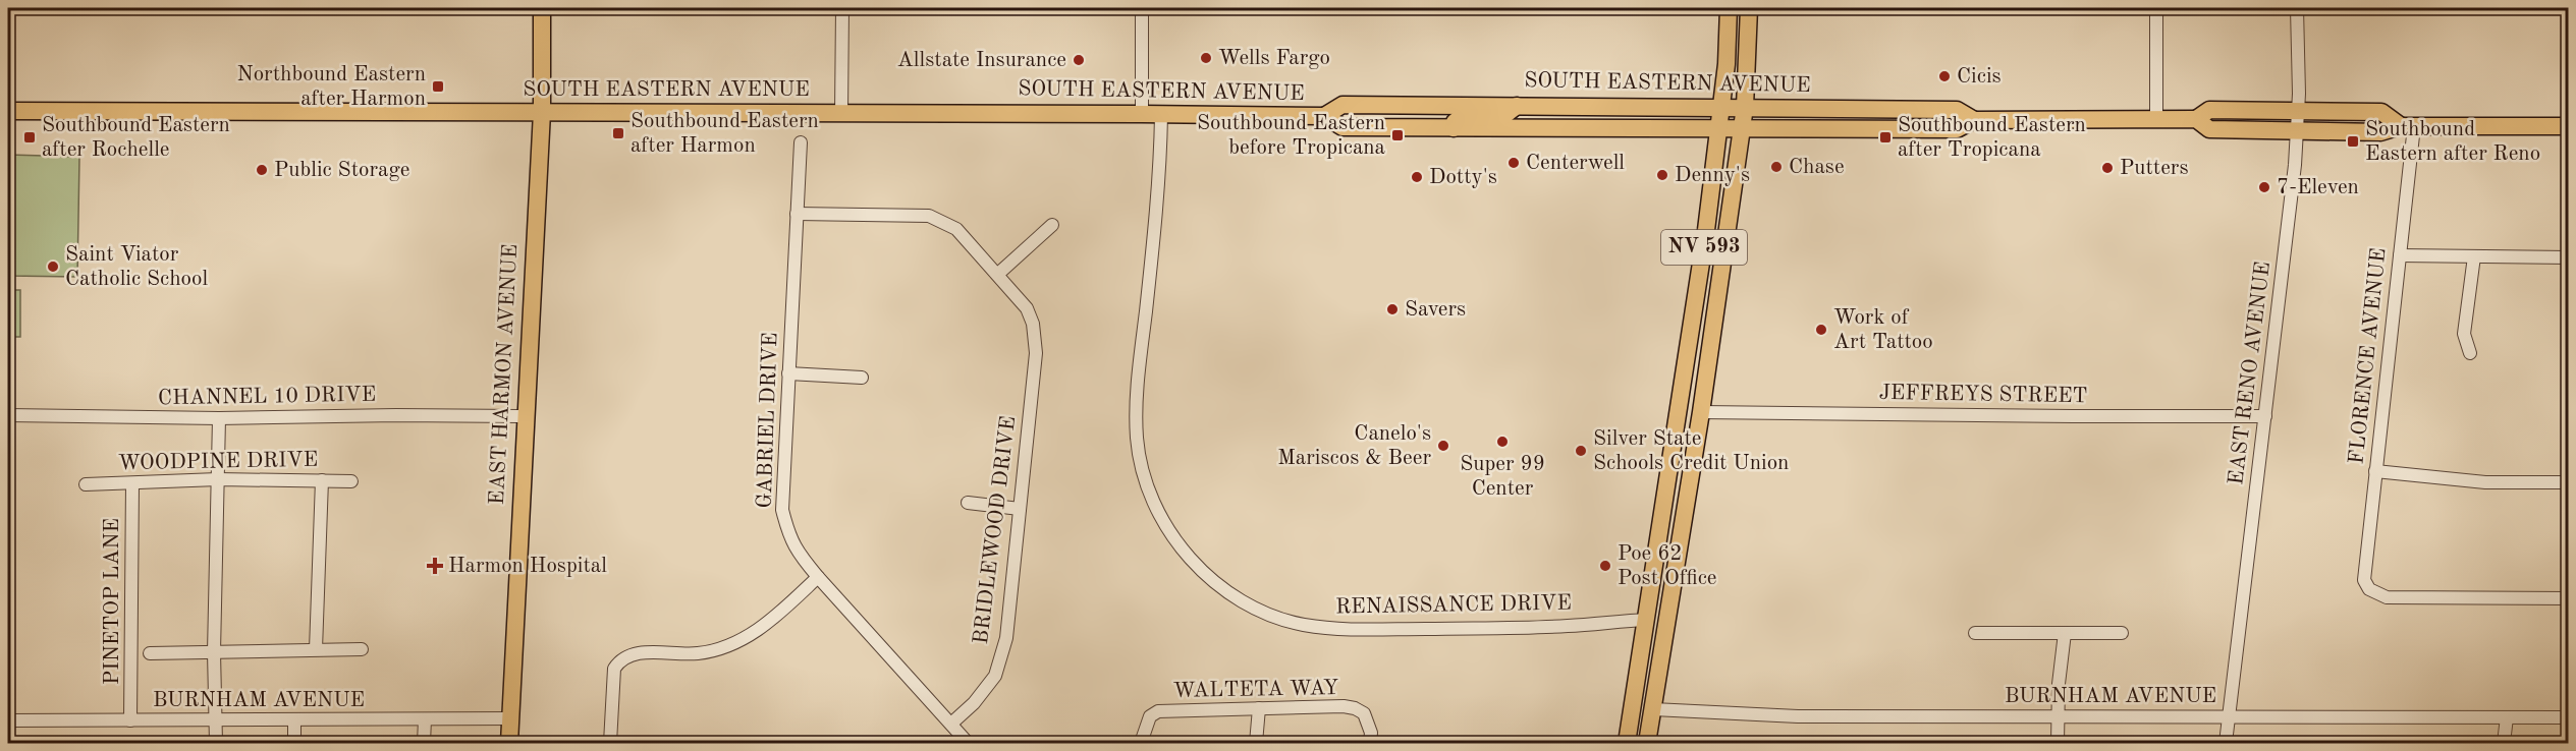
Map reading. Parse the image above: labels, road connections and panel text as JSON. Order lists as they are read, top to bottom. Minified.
{"streets":{"main road":["SOUTH EASTERN AVENUE","NV 593","EAST HARMON AVENUE"],"street":["FLORENCE AVENUE","EAST RENO AVENUE","JEFFREYS STREET","CHANNEL 10 DRIVE","GABRIEL DRIVE","WOODPINE DRIVE","BRIDLEWOOD DRIVE","PINETOP LANE","RENAISSANCE DRIVE","WALTETA WAY","BURNHAM AVENUE"]},"crossings":[["SOUTH EASTERN AVENUE","NV 593"],["SOUTH EASTERN AVENUE","FLORENCE AVENUE"],["SOUTH EASTERN AVENUE","EAST RENO AVENUE"],["SOUTH EASTERN AVENUE","EAST HARMON AVENUE"],["SOUTH EASTERN AVENUE","RENAISSANCE DRIVE"],["NV 593","JEFFREYS STREET"],["NV 593","RENAISSANCE DRIVE"],["NV 593","BURNHAM AVENUE"],["EAST RENO AVENUE","JEFFREYS STREET"],["EAST RENO AVENUE","BURNHAM AVENUE"],["EAST HARMON AVENUE","CHANNEL 10 DRIVE"],["EAST HARMON AVENUE","BURNHAM AVENUE"],["GABRIEL DRIVE","BRIDLEWOOD DRIVE"],["WOODPINE DRIVE","PINETOP LANE"],["PINETOP LANE","BURNHAM AVENUE"]],"places":{"other":["Wells Fargo","Allstate Insurance","Cicis","Centerwell","Chase","Putters","Public Storage","Denny's","Dotty's","7-Eleven","Saint Viator Catholic School","Savers","Work of Art Tattoo","Super 99 Center","Canelo's Mariscos & Beer","Silver State Schools Credit Union","Poe 62 Post Office"],"transit":["Northbound Eastern after Harmon","Southbound Eastern after Harmon","Southbound Eastern before Tropicana","Southbound Eastern after Rochelle","Southbound Eastern after Tropicana","Southbound Eastern after Reno"],"health":["Harmon Hospital"]}}
